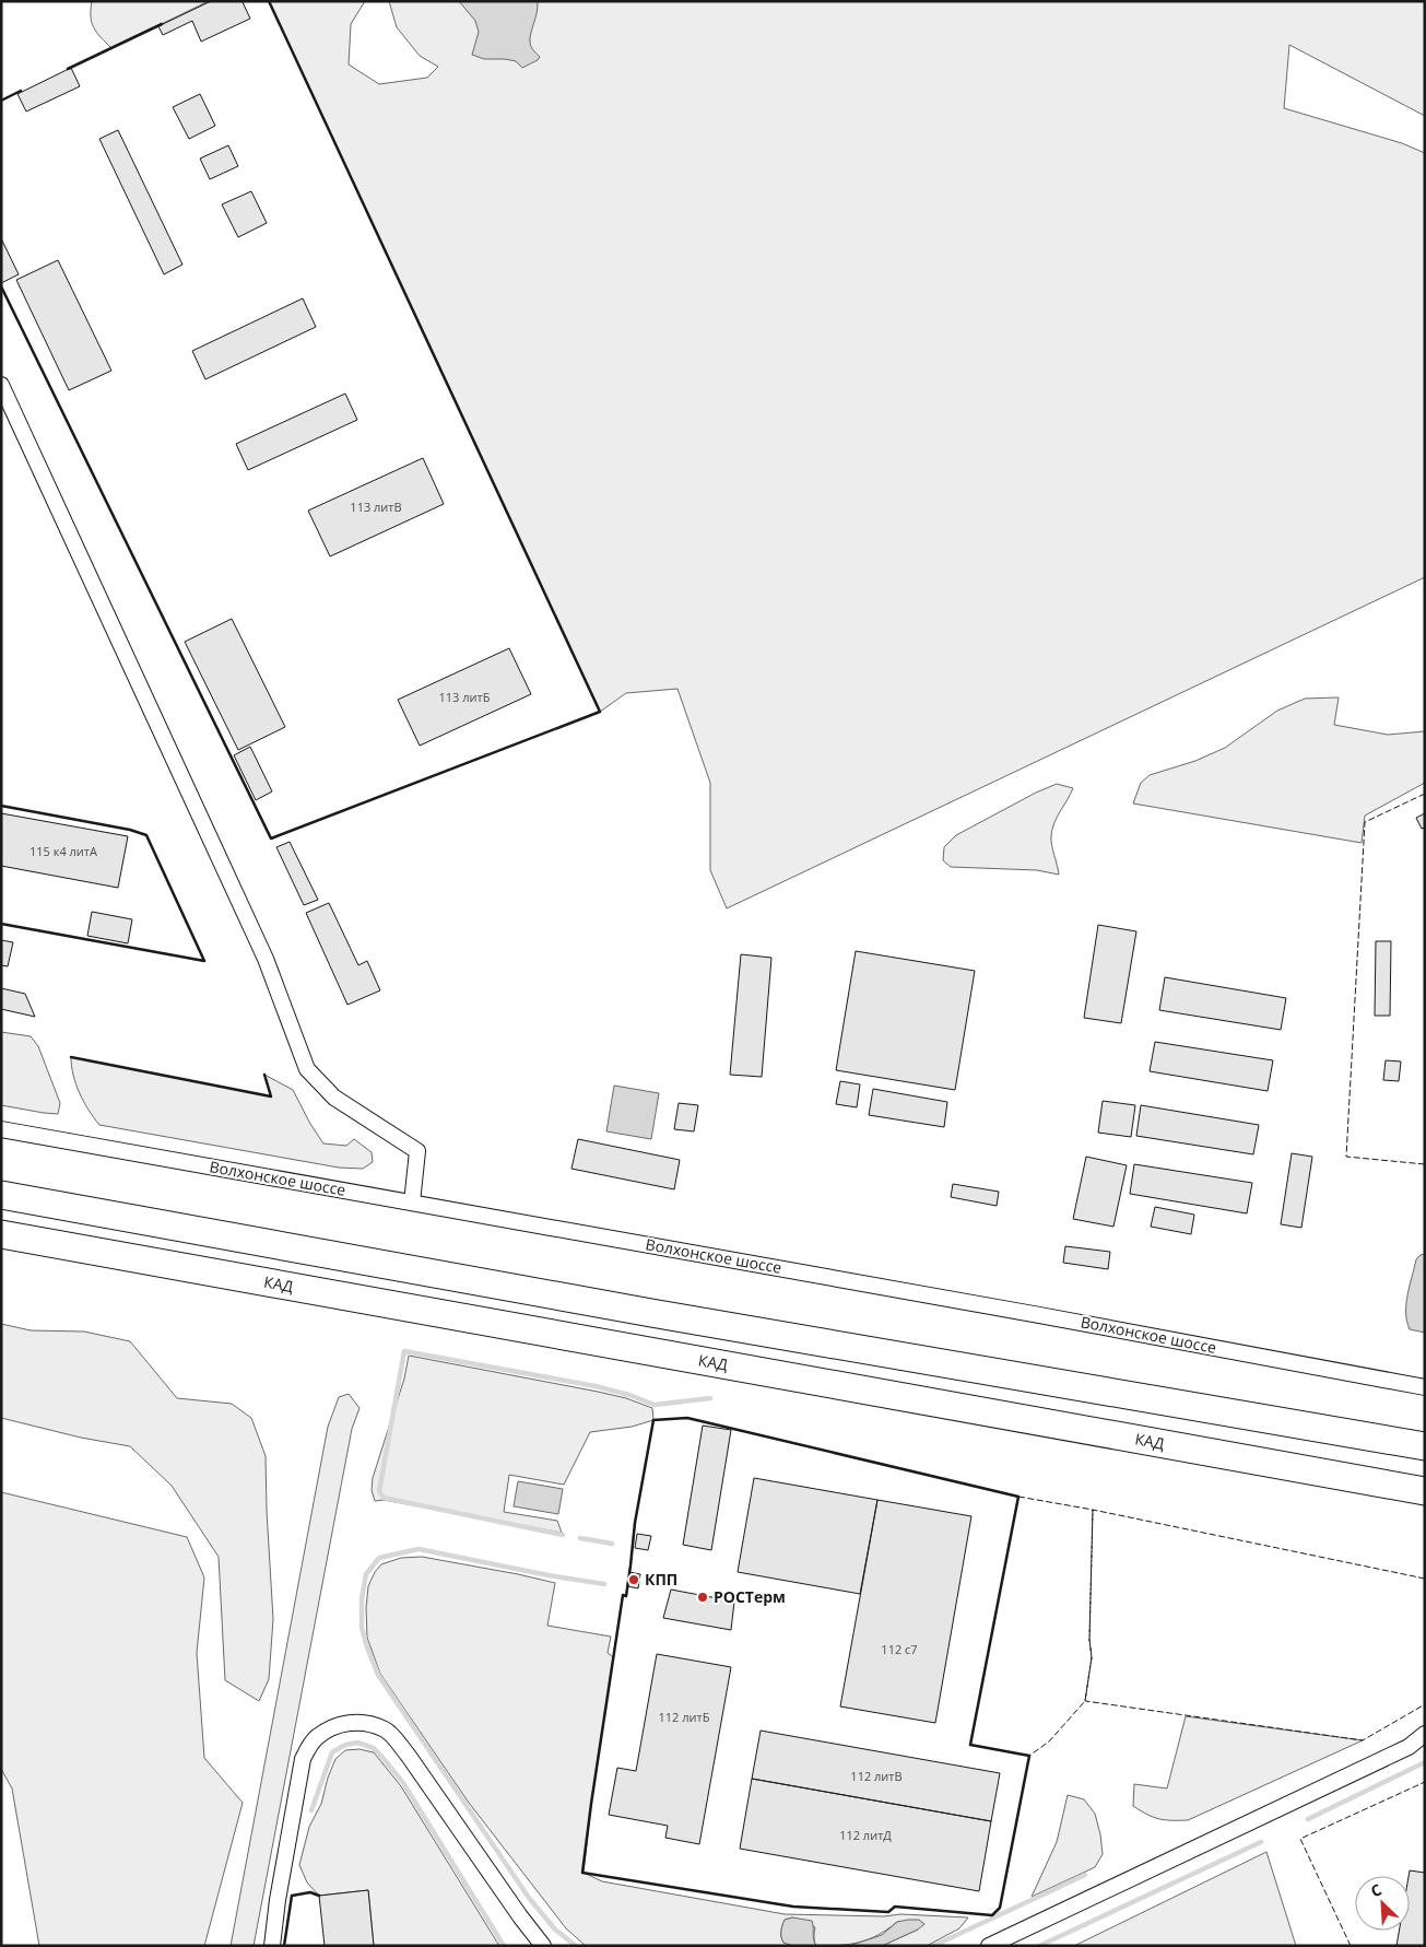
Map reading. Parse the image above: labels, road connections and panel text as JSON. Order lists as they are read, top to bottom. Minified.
{"streets":{"highway":["КАД"],"street":["Волхонское шоссе"]},"places":["КПП","РОСТерм"],"house_numbers":["113 литВ","113 литБ","115 к4 литА","112 с7","112 литБ","112 литВ","112 литД"],"north":"top left"}
